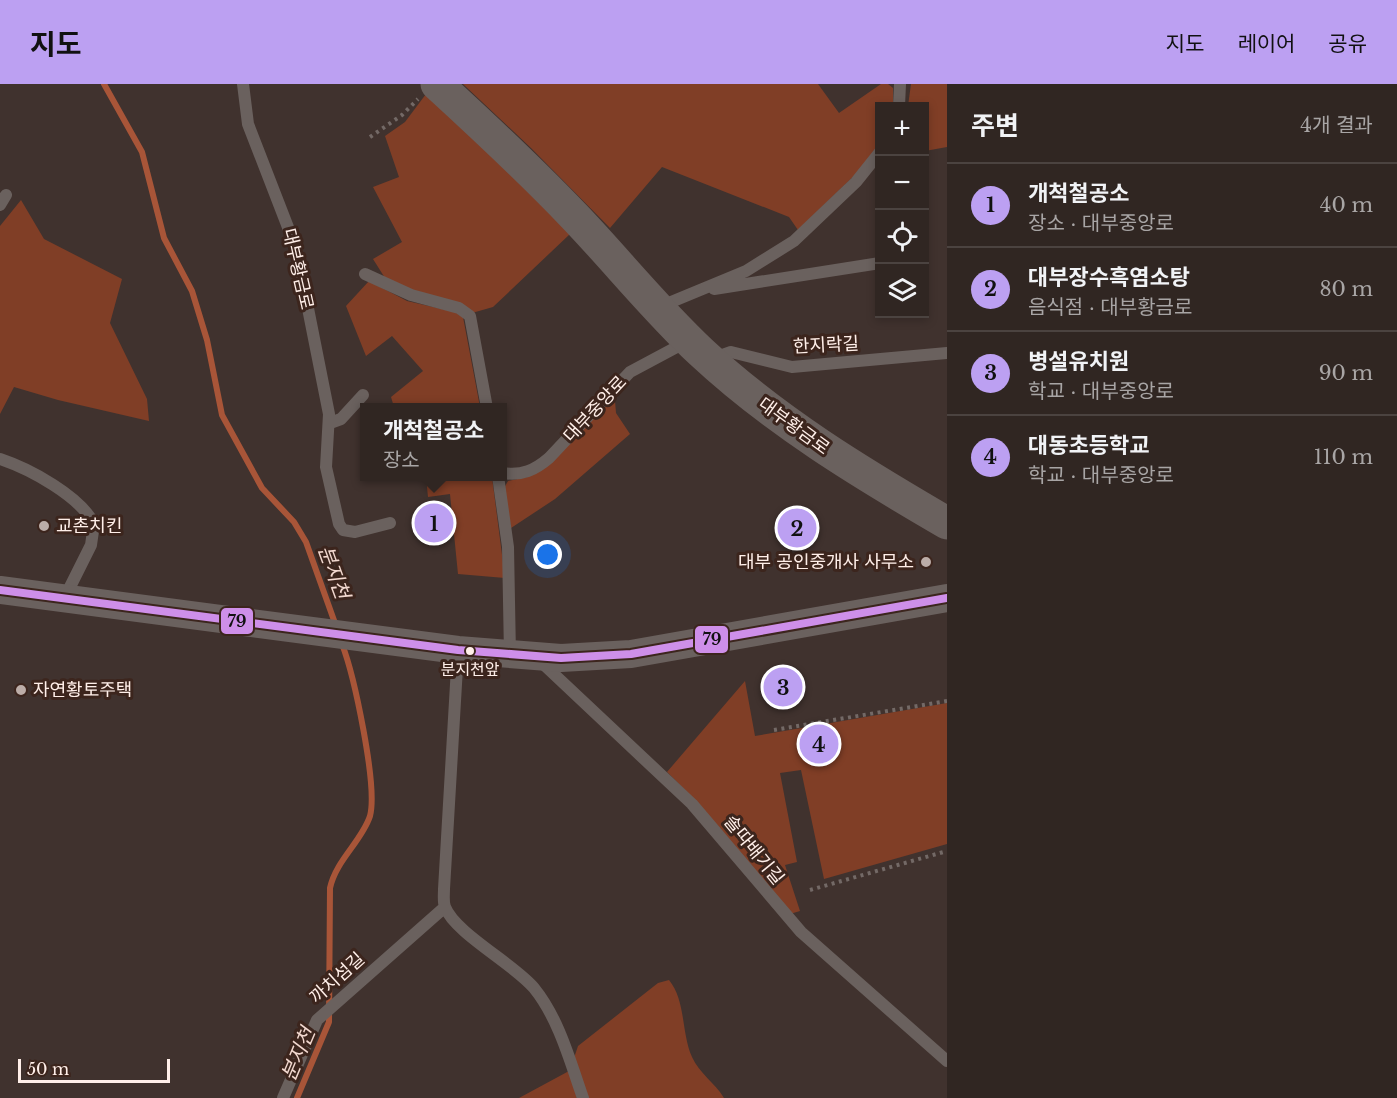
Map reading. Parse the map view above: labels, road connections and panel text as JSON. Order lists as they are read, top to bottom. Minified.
{"streets":{"main road":["대부황금로"],"lane":["한지락길","대부중앙로","솔따배기길","까치섬길"]},"crossings":[["대부황금로","한지락길"],["대부황금로","대부중앙로"],["한지락길","대부중앙로"]],"water":["분지천"],"places":["교촌치킨","대부 공인중개사 사무소","분지천앞","자연황토주택"],"lines":["transit line 79"],"scale_bar":"50 m","page":{"header":"지도","nav":["지도","레이어","공유"],"heading":["주변","4개 결과"],"map_buttons":["+","−"],"list":[{"mark":"1","name":"개척철공소","note":"장소 · 대부중앙로","value":"40 m"},{"mark":"2","name":"대부장수흑염소탕","note":"음식점 · 대부황금로","value":"80 m"},{"mark":"3","name":"병설유치원","note":"학교 · 대부중앙로","value":"90 m"},{"mark":"4","name":"대동초등학교","note":"학교 · 대부중앙로","value":"110 m"}],"popup":["개척철공소","장소"],"pins":["1","2","3","4"],"scale":"50 m"}}
